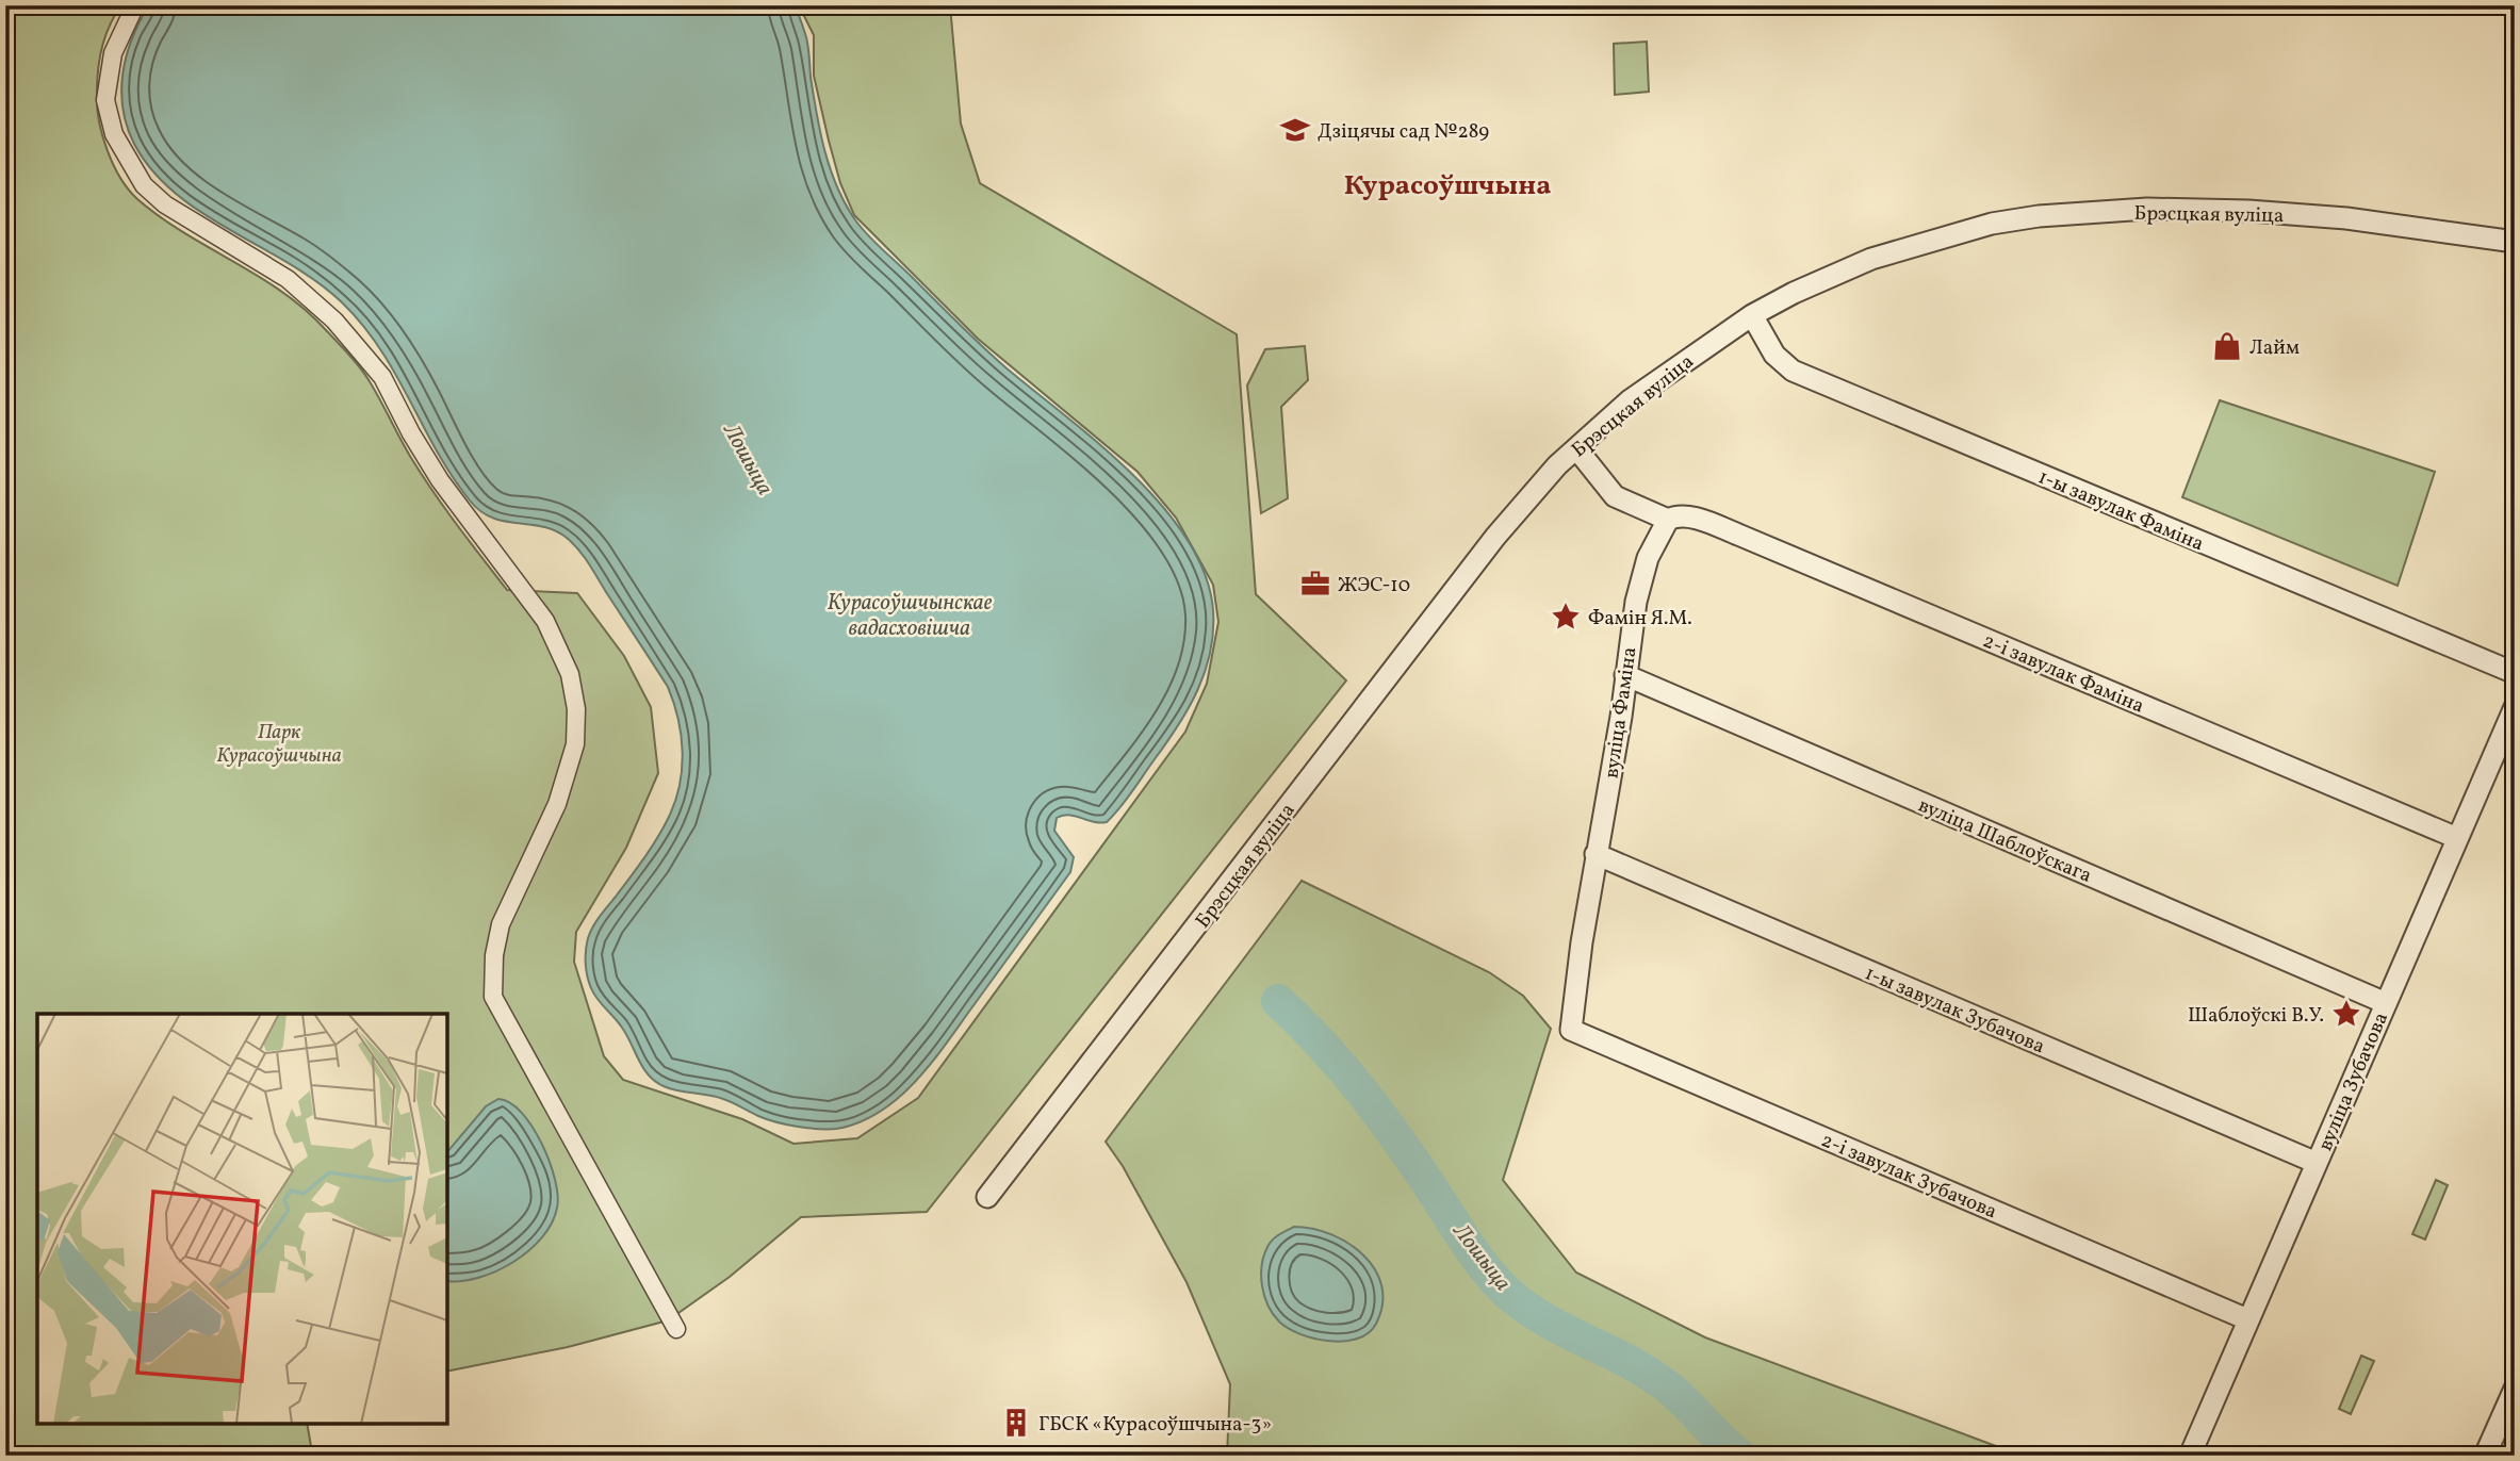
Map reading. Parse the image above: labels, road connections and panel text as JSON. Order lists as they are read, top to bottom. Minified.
{"streets":{"street":["Брэсцкая вуліца","1-ы завулак Фаміна","2-і завулак Фаміна","вуліца Фаміна","вуліца Шаблоўскага","1-ы завулак Зубачова","вуліца Зубачова","2-і завулак Зубачова"]},"crossings":[["Брэсцкая вуліца","1-ы завулак Фаміна"],["2-і завулак Фаміна","вуліца Фаміна"],["2-і завулак Фаміна","вуліца Зубачова"],["вуліца Фаміна","вуліца Шаблоўскага"],["вуліца Фаміна","1-ы завулак Зубачова"],["вуліца Фаміна","2-і завулак Зубачова"],["вуліца Шаблоўскага","вуліца Зубачова"],["1-ы завулак Зубачова","вуліца Зубачова"],["вуліца Зубачова","2-і завулак Зубачова"]],"districts":["Курасоўшчына"],"water":["Лошыца","Курасоўшчынскае вадасховішча"],"parks":["Парк Курасоўшчына"],"places":{"school or university":["Дзіцячы сад №289"],"shop":["Лайм"],"office":["ЖЭС-10"],"place":["Фамін Я.М.","Шаблоўскі В.У."],"building":["ГБСК «Курасоўшчына-3»"]}}
